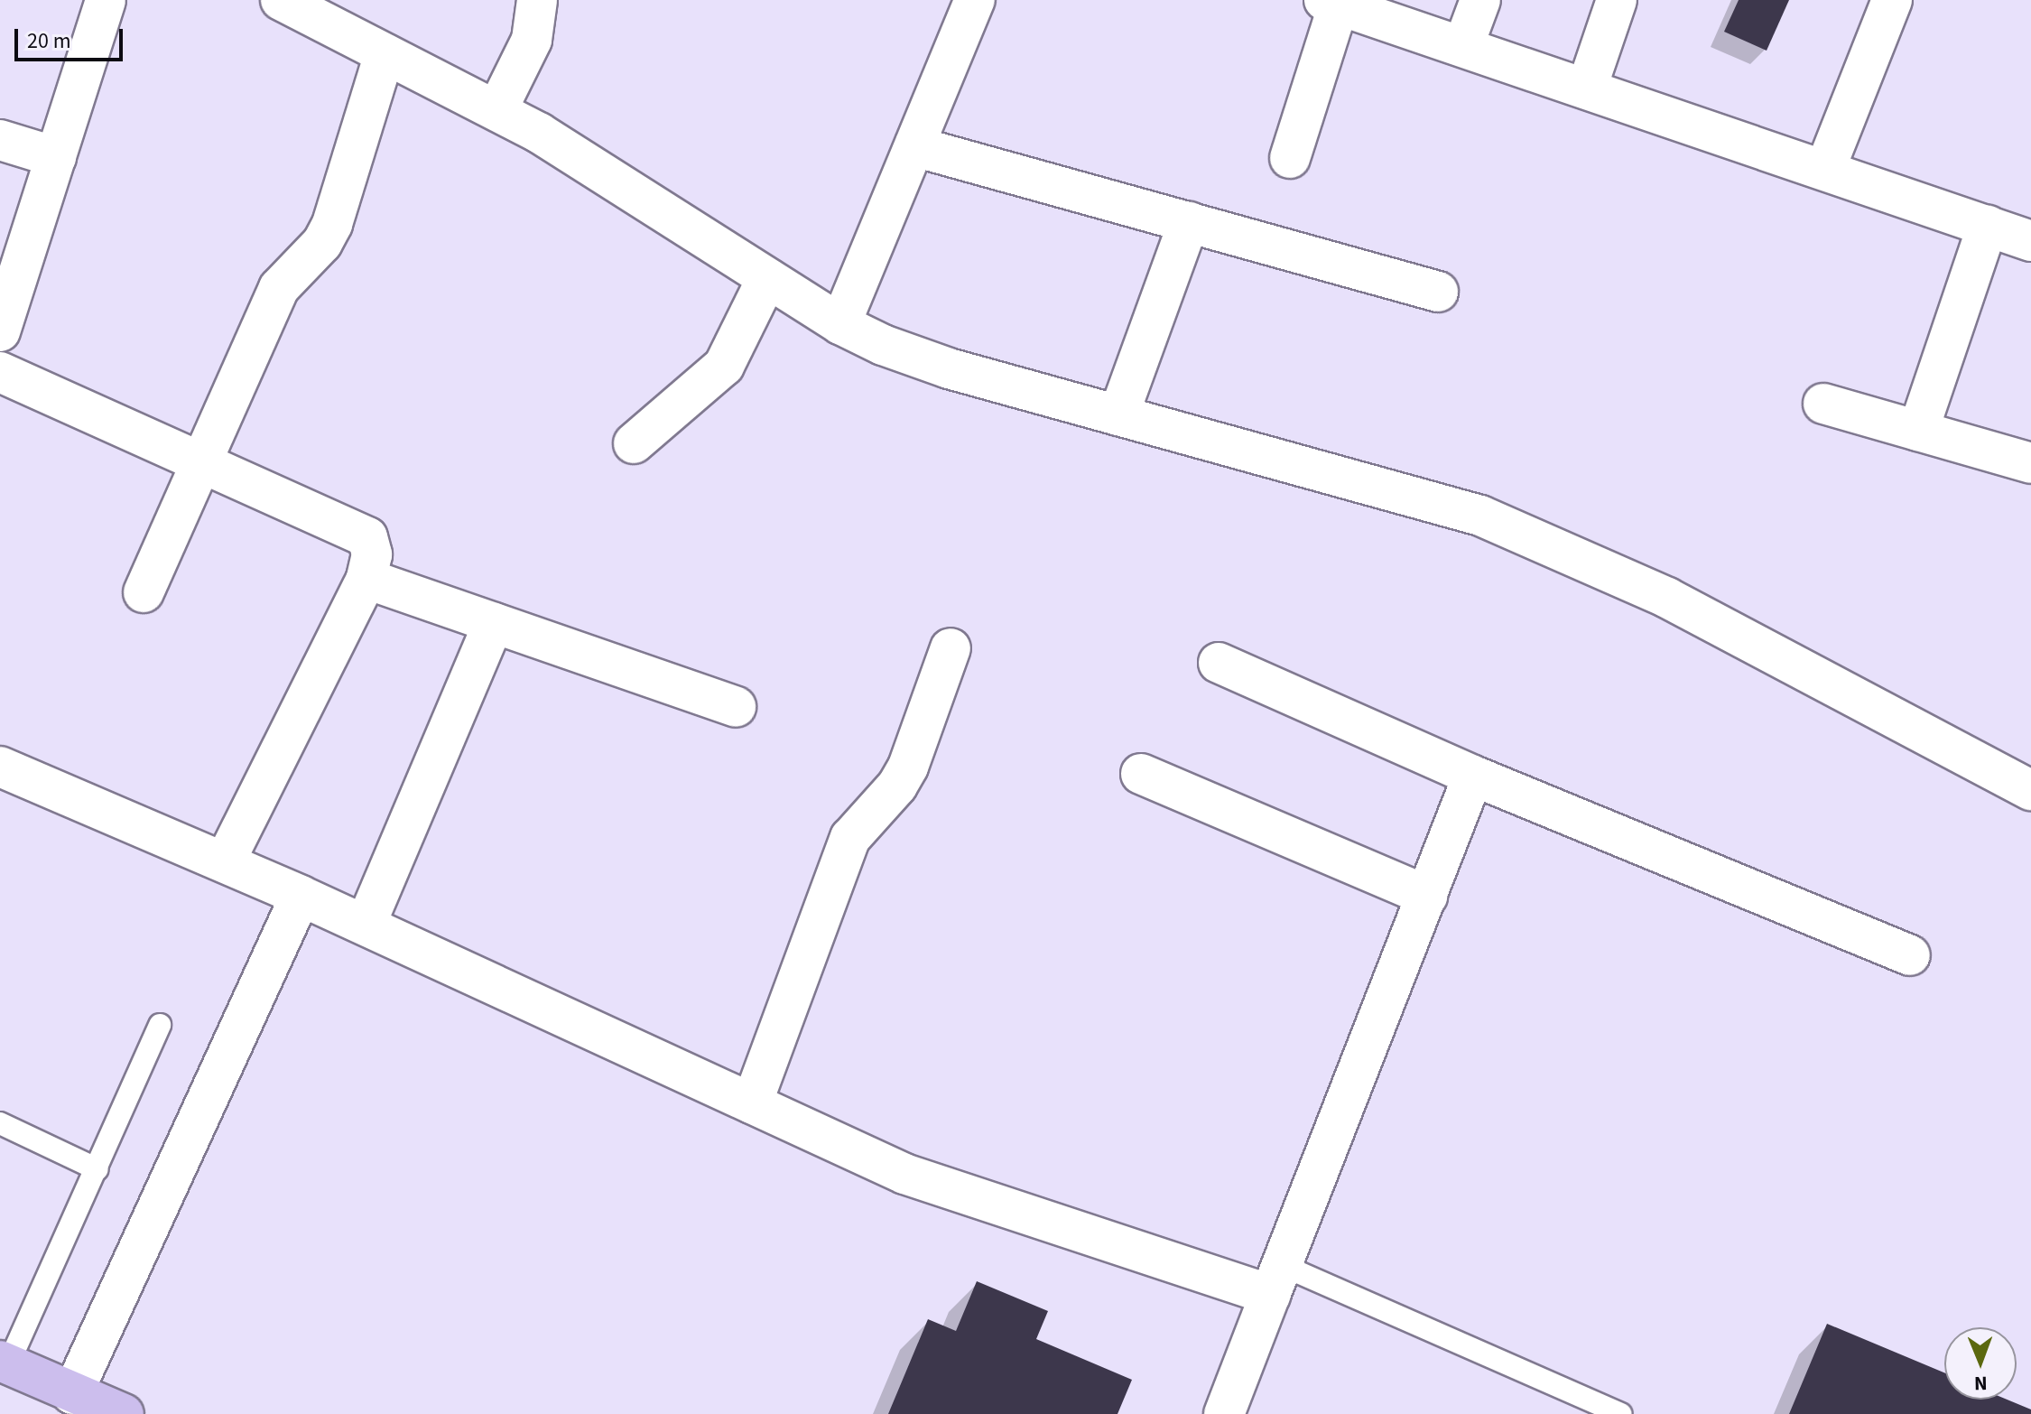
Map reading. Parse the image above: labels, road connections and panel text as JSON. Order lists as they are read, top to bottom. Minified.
{"scale_bar":"20 m","north":"bottom"}
